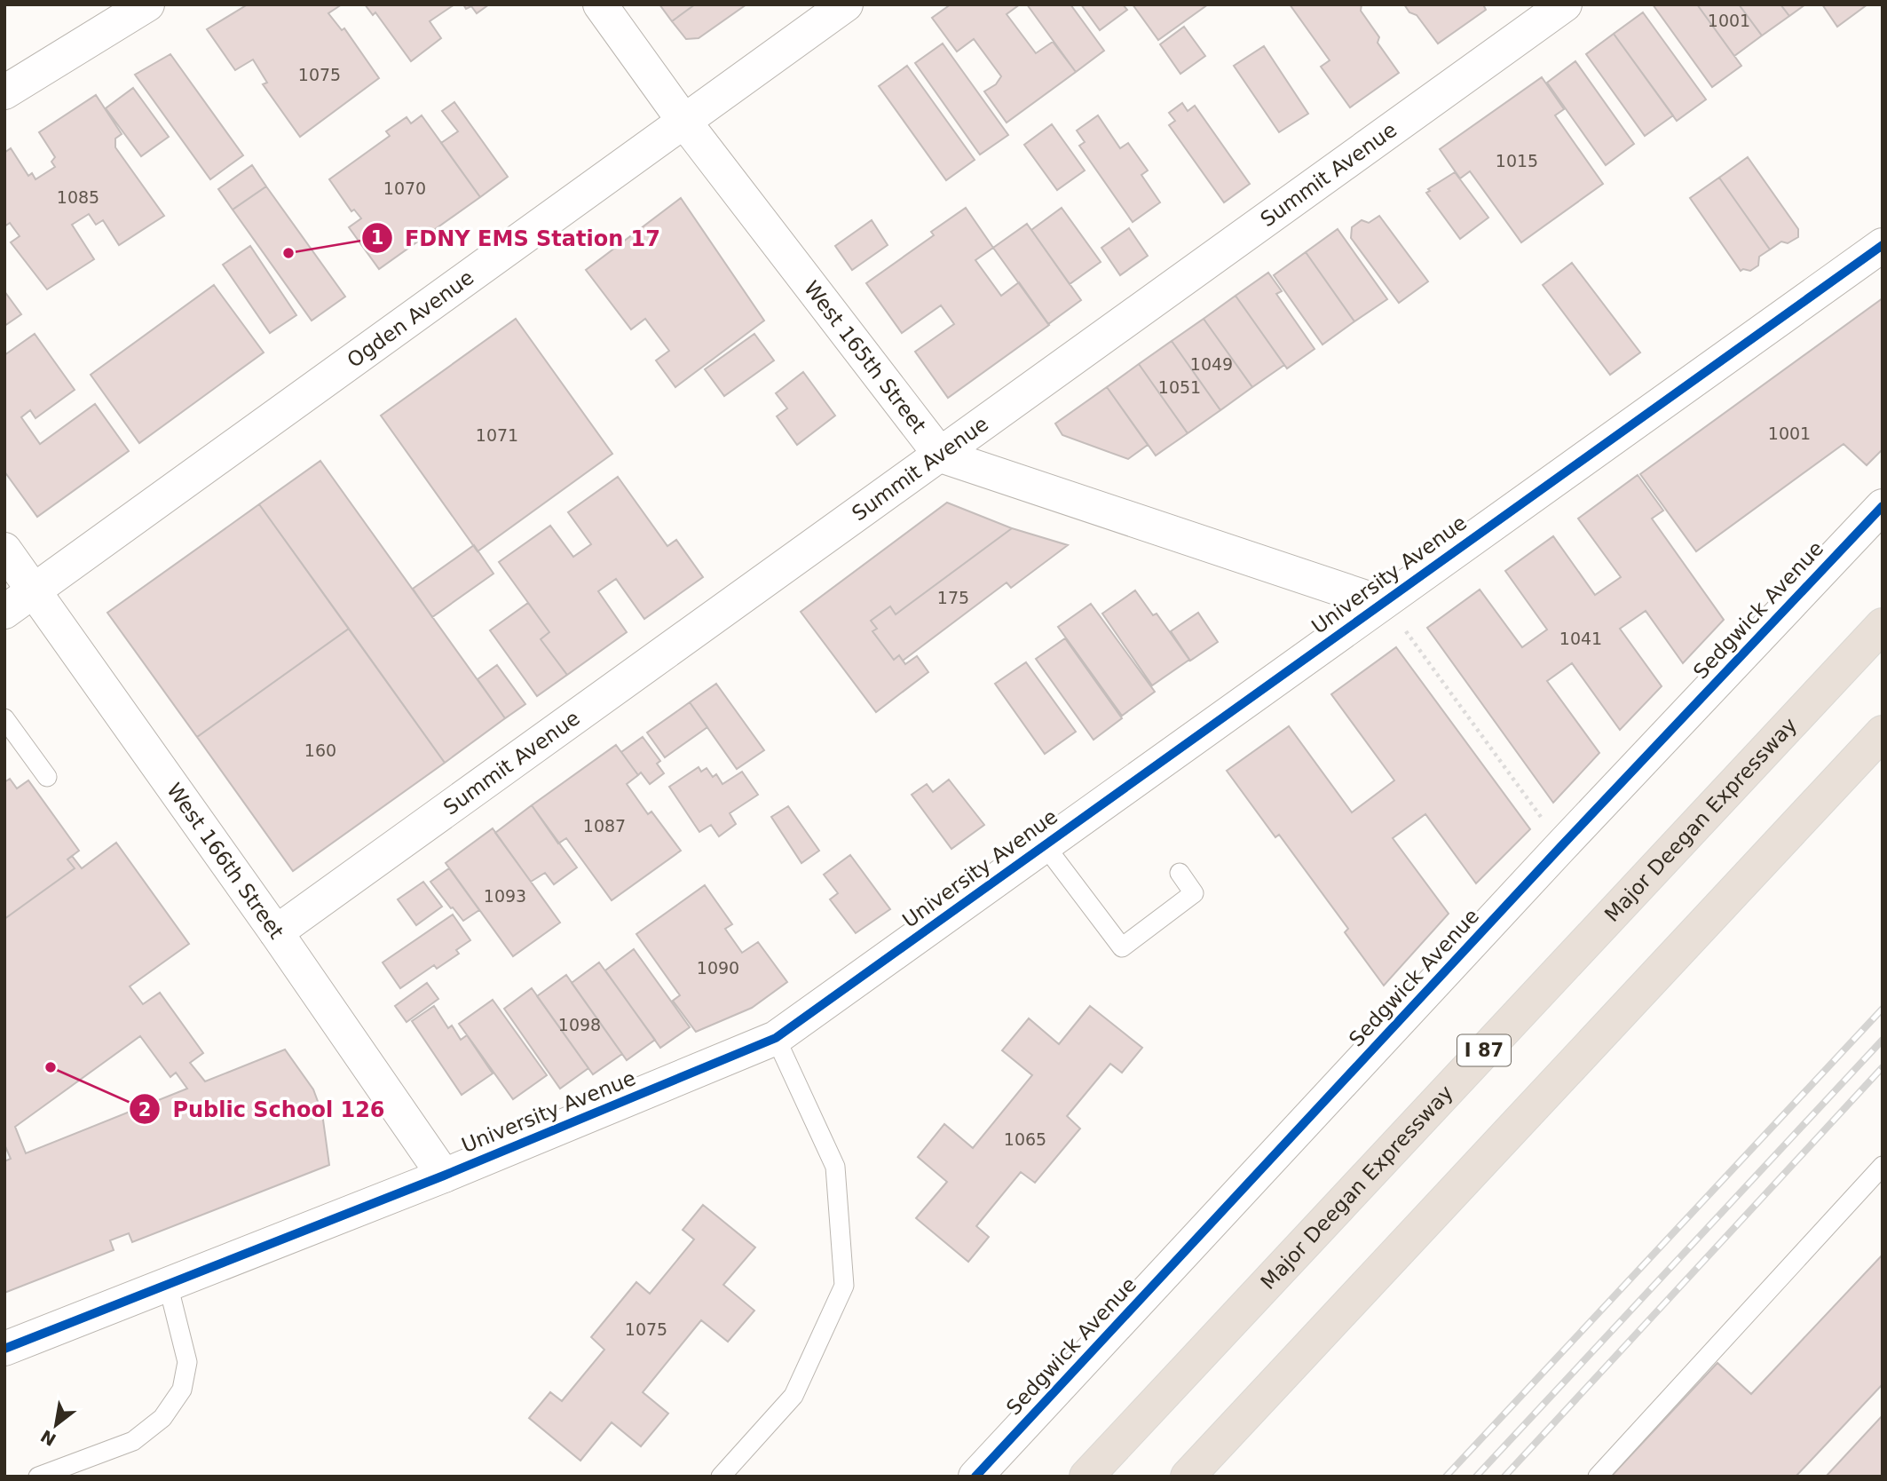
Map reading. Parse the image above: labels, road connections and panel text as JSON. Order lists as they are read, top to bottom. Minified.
{"streets":{"highway":["Major Deegan Expressway","I 87"],"street":["Summit Avenue","Ogden Avenue","West 165th Street","University Avenue","Sedgwick Avenue","West 166th Street"]},"crossings":[["Summit Avenue","West 165th Street"],["Summit Avenue","West 166th Street"],["Ogden Avenue","West 165th Street"],["Ogden Avenue","West 166th Street"],["University Avenue","West 166th Street"]],"places":["FDNY EMS Station 17","Public School 126"],"house_numbers":["1001","1075","1015","1070","1085","1049","1051","1001","1071","175","1041","160","1087","1093","1090","1098","1065","1075"],"north":"bottom left"}
